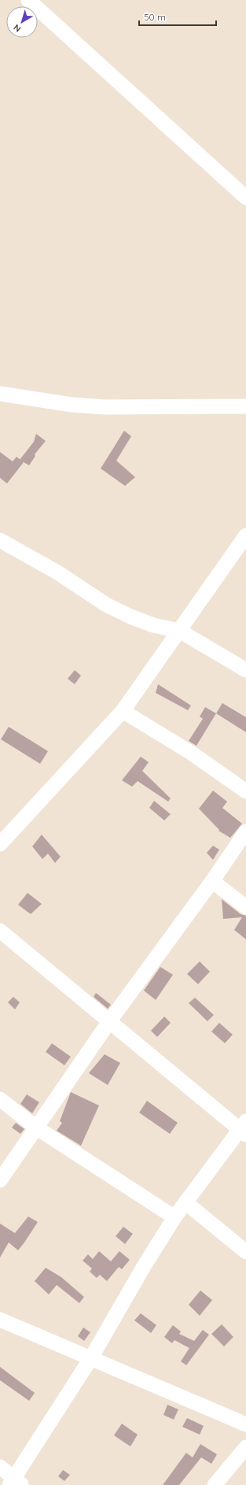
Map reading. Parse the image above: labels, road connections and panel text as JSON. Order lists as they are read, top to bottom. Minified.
{"scale_bar":"50 m","north":"bottom left"}
